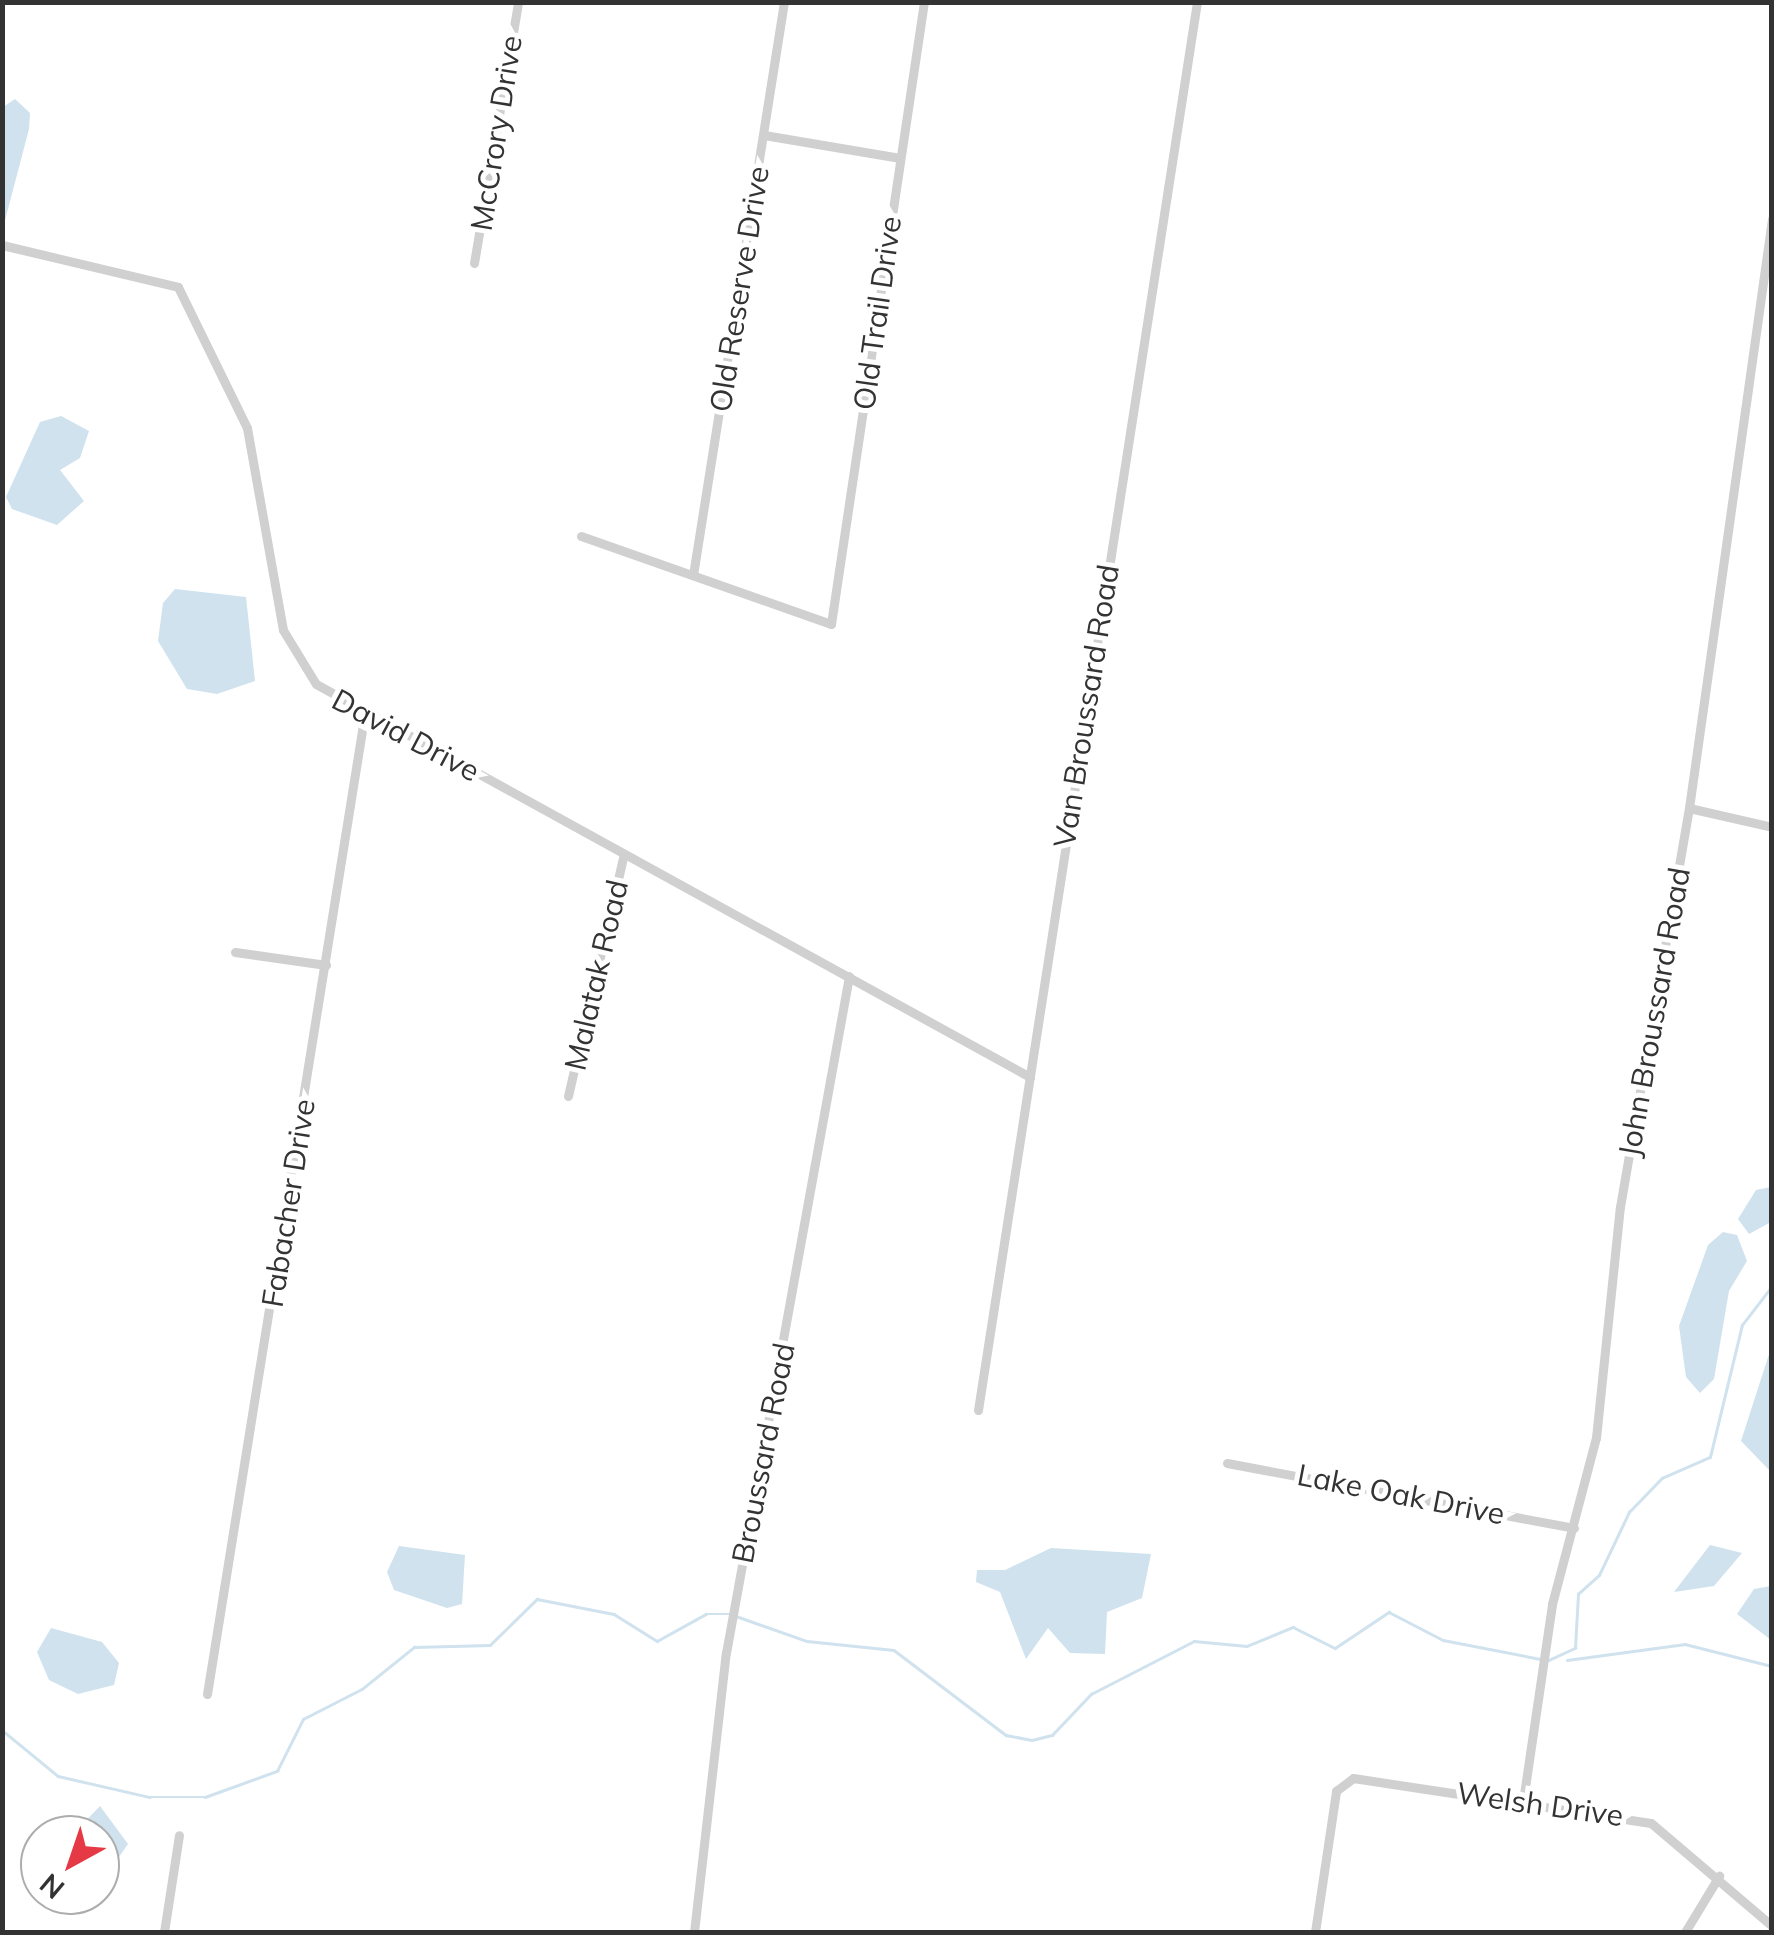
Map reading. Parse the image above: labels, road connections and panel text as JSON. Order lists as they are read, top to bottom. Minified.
{"streets":{"street":["McCrory Drive","Old Reserve Drive","Old Trail Drive","Van Broussard Road","David Drive","Malatak Road","John Broussard Road","Fabacher Drive","Broussard Road","Lake Oak Drive","Welsh Drive"]},"crossings":[["Old Reserve Drive","Old Trail Drive"],["Van Broussard Road","David Drive"],["David Drive","Malatak Road"],["David Drive","Fabacher Drive"],["David Drive","Broussard Road"],["John Broussard Road","Lake Oak Drive"],["John Broussard Road","Welsh Drive"]],"north":"bottom left"}
